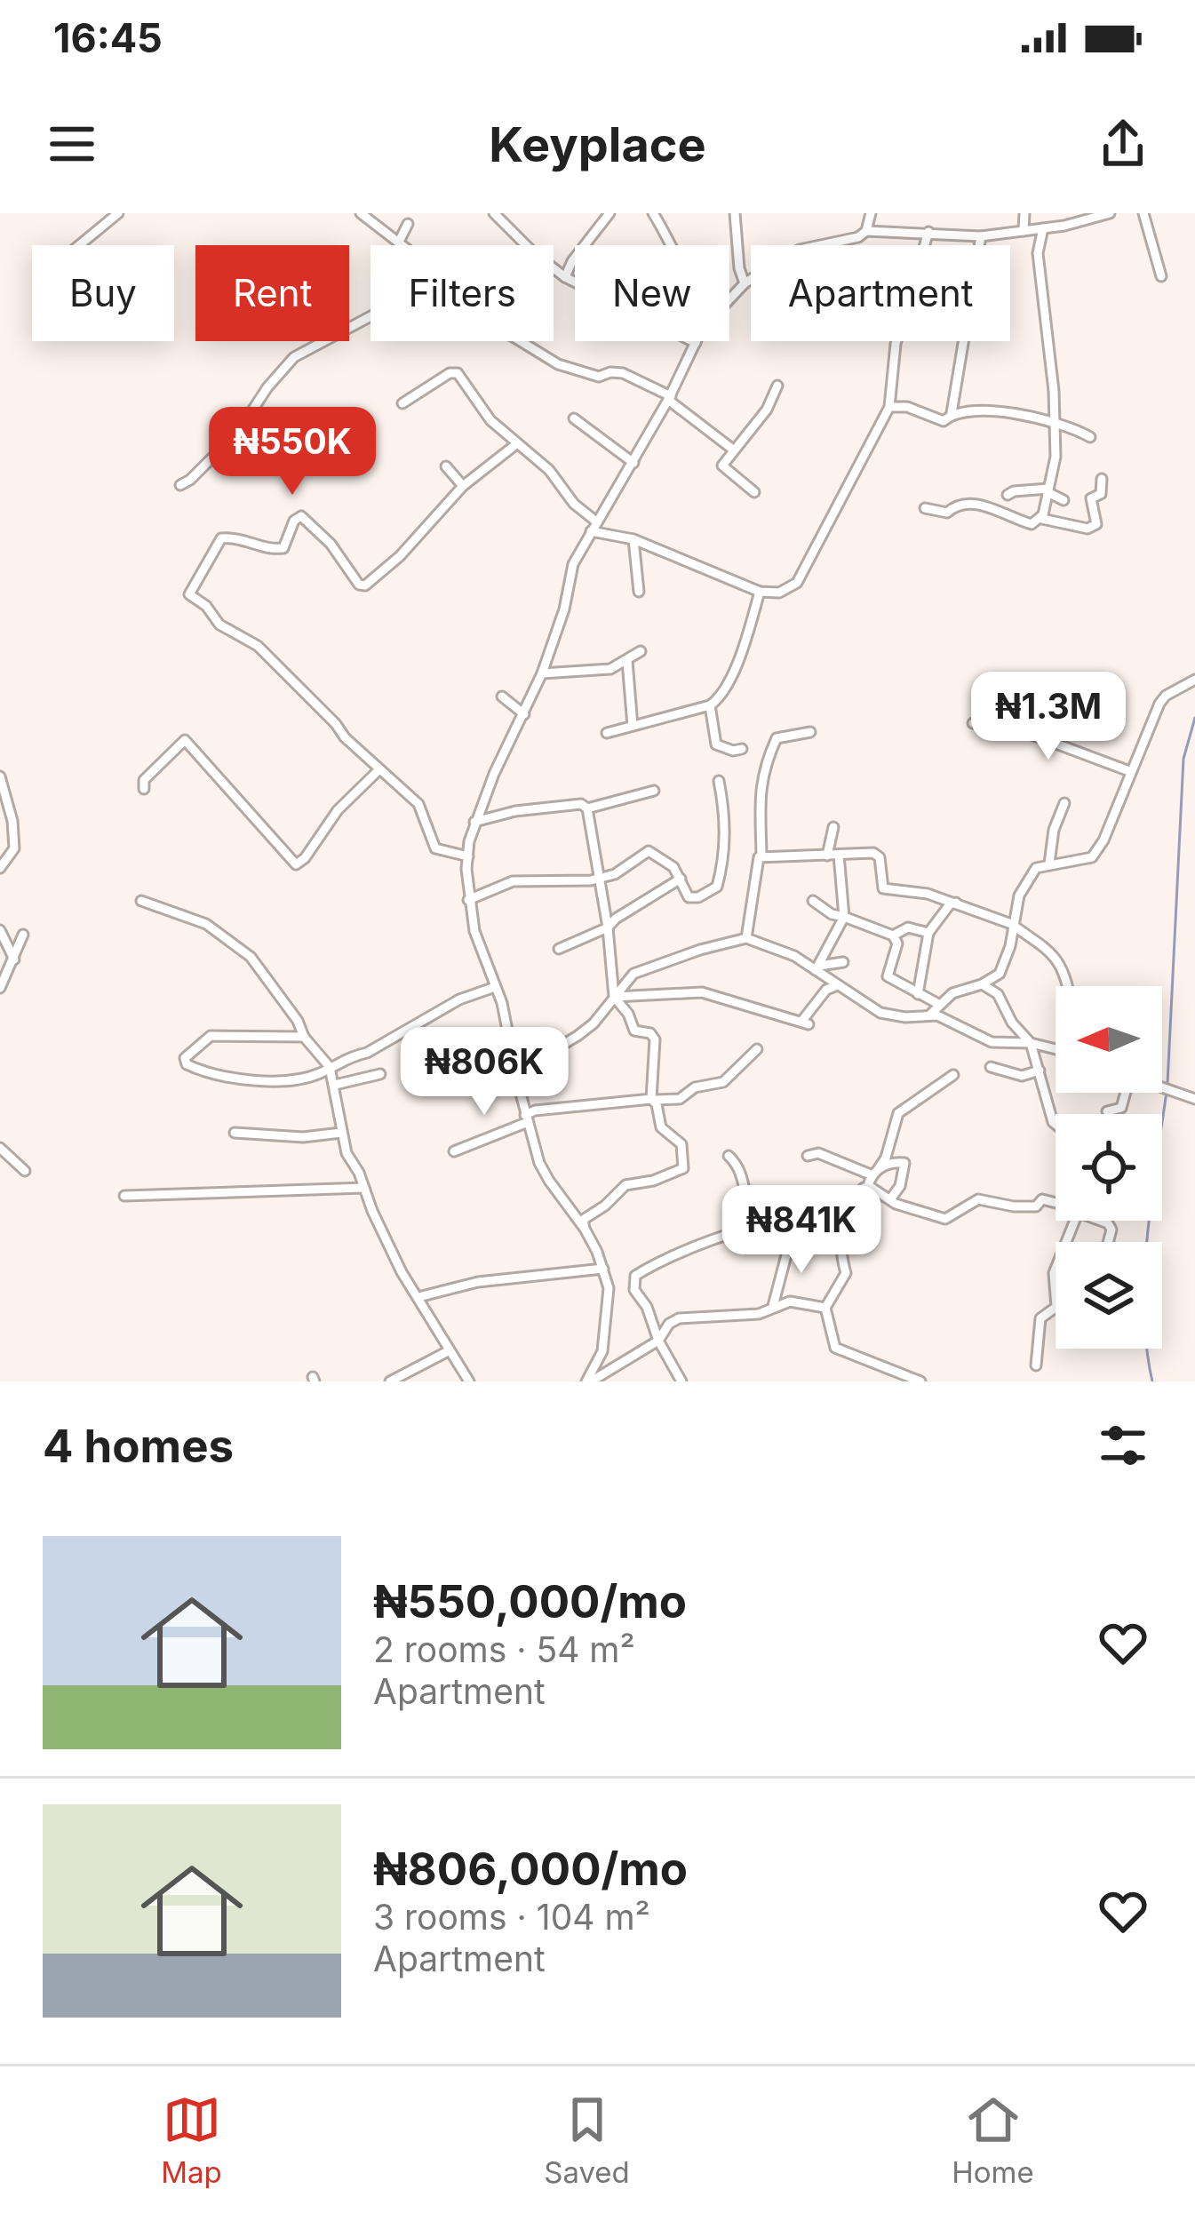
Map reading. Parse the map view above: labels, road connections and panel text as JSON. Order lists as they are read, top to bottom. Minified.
{"north":"left","page":{"status":"16:45","header":"Keyplace","chip":["Buy","Rent","Filters","New","Apartment"],"price":["₦550K","₦1.3M","₦806K","₦841K"],"heading":"4 homes","list":[{"name":"₦550,000/mo","note":"2 rooms · 54 m² · Apartment"},{"name":"₦806,000/mo","note":"3 rooms · 104 m² · Apartment"}],"tabs":["Map","Saved","Home"]}}
